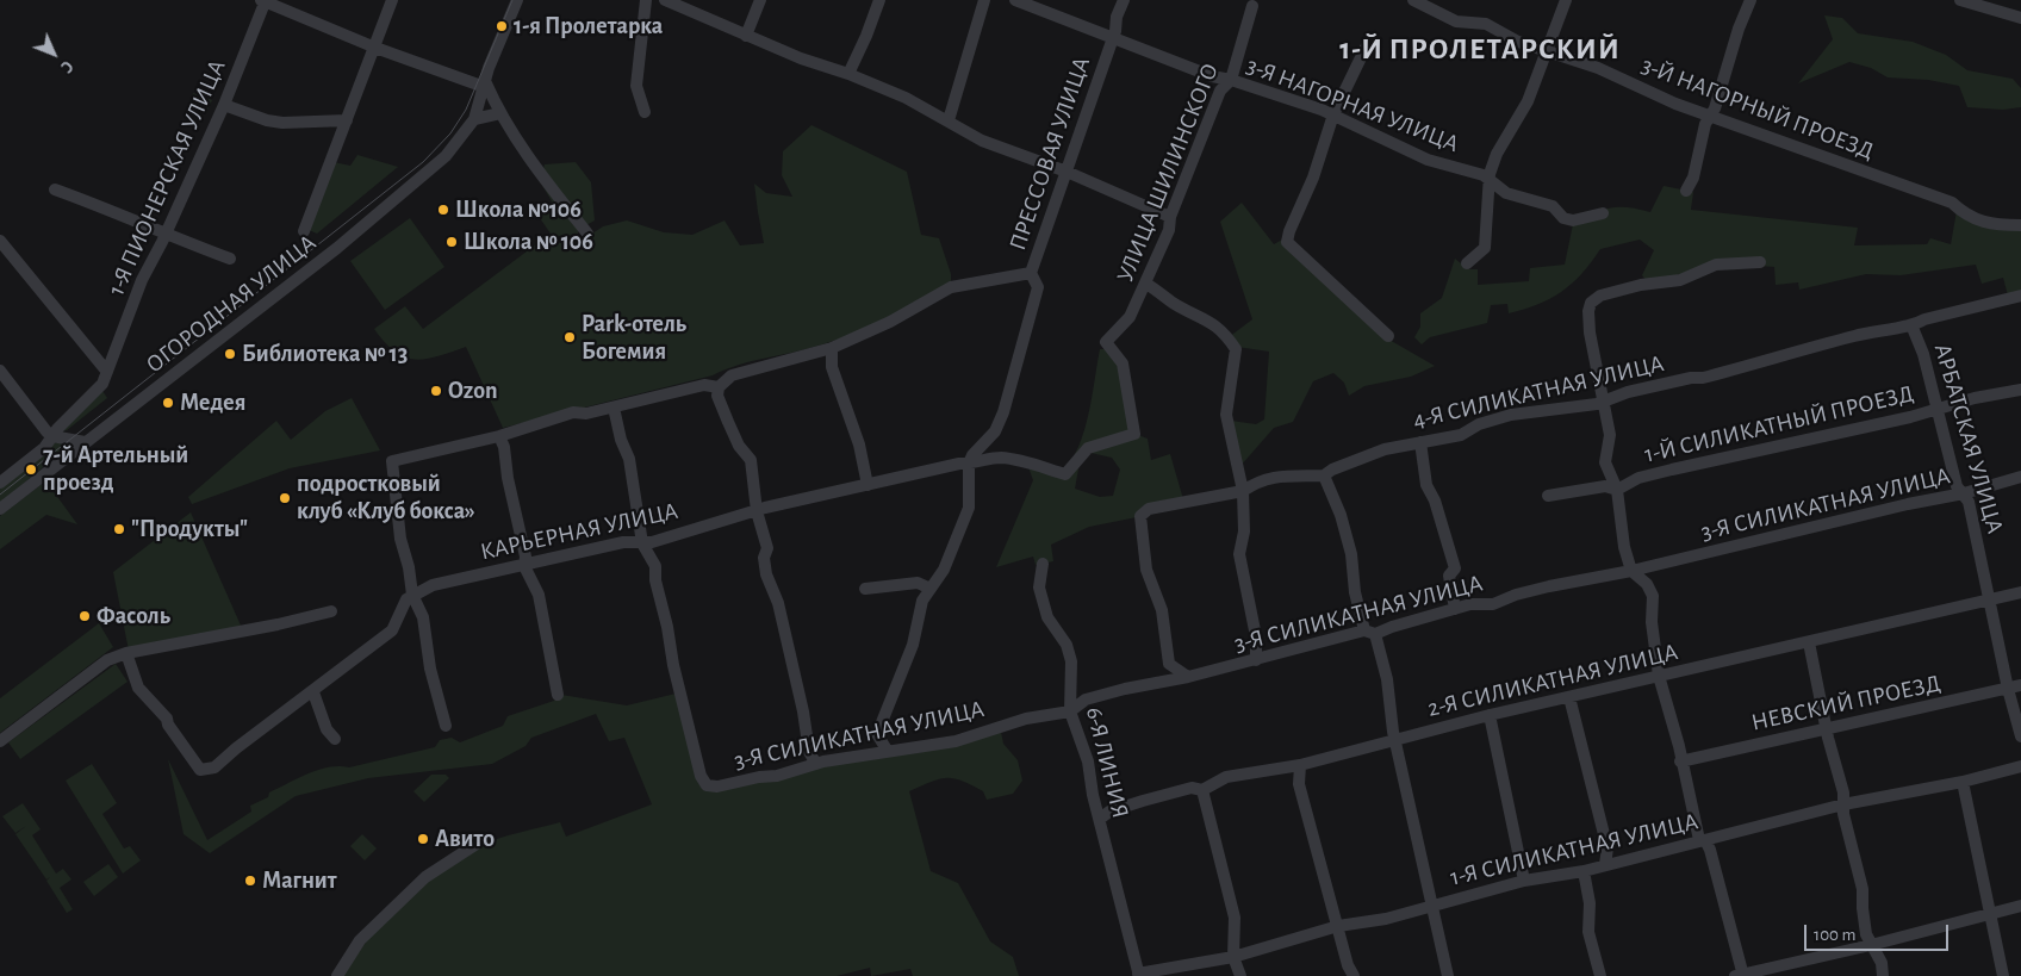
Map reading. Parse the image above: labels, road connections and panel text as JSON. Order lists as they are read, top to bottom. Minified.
{"streets":{"street":["3-Я НАГОРНАЯ УЛИЦА","3-Й НАГОРНЫЙ ПРОЕЗД","ПРЕССОВАЯ УЛИЦА","УЛИЦА ШИЛИНСКОГО","1-Я ПИОНЕРСКАЯ УЛИЦА","ОГОРОДНАЯ УЛИЦА","4-Я СИЛИКАТНАЯ УЛИЦА","1-Й СИЛИКАТНЫЙ ПРОЕЗД","АРБАТСКАЯ УЛИЦА","3-Я СИЛИКАТНАЯ УЛИЦА","КАРЬЕРНАЯ УЛИЦА","2-Я СИЛИКАТНАЯ УЛИЦА","НЕВСКИЙ ПРОЕЗД","6-Я ЛИНИЯ","1-Я СИЛИКАТНАЯ УЛИЦА"]},"crossings":[["3-Я НАГОРНАЯ УЛИЦА","ПРЕССОВАЯ УЛИЦА"],["3-Я НАГОРНАЯ УЛИЦА","УЛИЦА ШИЛИНСКОГО"],["ПРЕССОВАЯ УЛИЦА","КАРЬЕРНАЯ УЛИЦА"],["УЛИЦА ШИЛИНСКОГО","КАРЬЕРНАЯ УЛИЦА"],["4-Я СИЛИКАТНАЯ УЛИЦА","АРБАТСКАЯ УЛИЦА"],["1-Й СИЛИКАТНЫЙ ПРОЕЗД","АРБАТСКАЯ УЛИЦА"],["АРБАТСКАЯ УЛИЦА","3-Я СИЛИКАТНАЯ УЛИЦА"],["АРБАТСКАЯ УЛИЦА","2-Я СИЛИКАТНАЯ УЛИЦА"],["АРБАТСКАЯ УЛИЦА","НЕВСКИЙ ПРОЕЗД"],["3-Я СИЛИКАТНАЯ УЛИЦА","КАРЬЕРНАЯ УЛИЦА"],["3-Я СИЛИКАТНАЯ УЛИЦА","6-Я ЛИНИЯ"],["2-Я СИЛИКАТНАЯ УЛИЦА","6-Я ЛИНИЯ"],["6-Я ЛИНИЯ","1-Я СИЛИКАТНАЯ УЛИЦА"]],"districts":["1-Й ПРОЛЕТАРСКИЙ"],"places":["1-я Пролетарка","Школа №106","Школа № 106","Park-отель Богемия","Библиотека № 13","Ozon","Медея","7-й Артельный проезд","подростковый клуб «Клуб бокса»","\"Продукты\"","Фасоль","Авито","Магнит"],"scale_bar":"100 m","north":"bottom right"}
